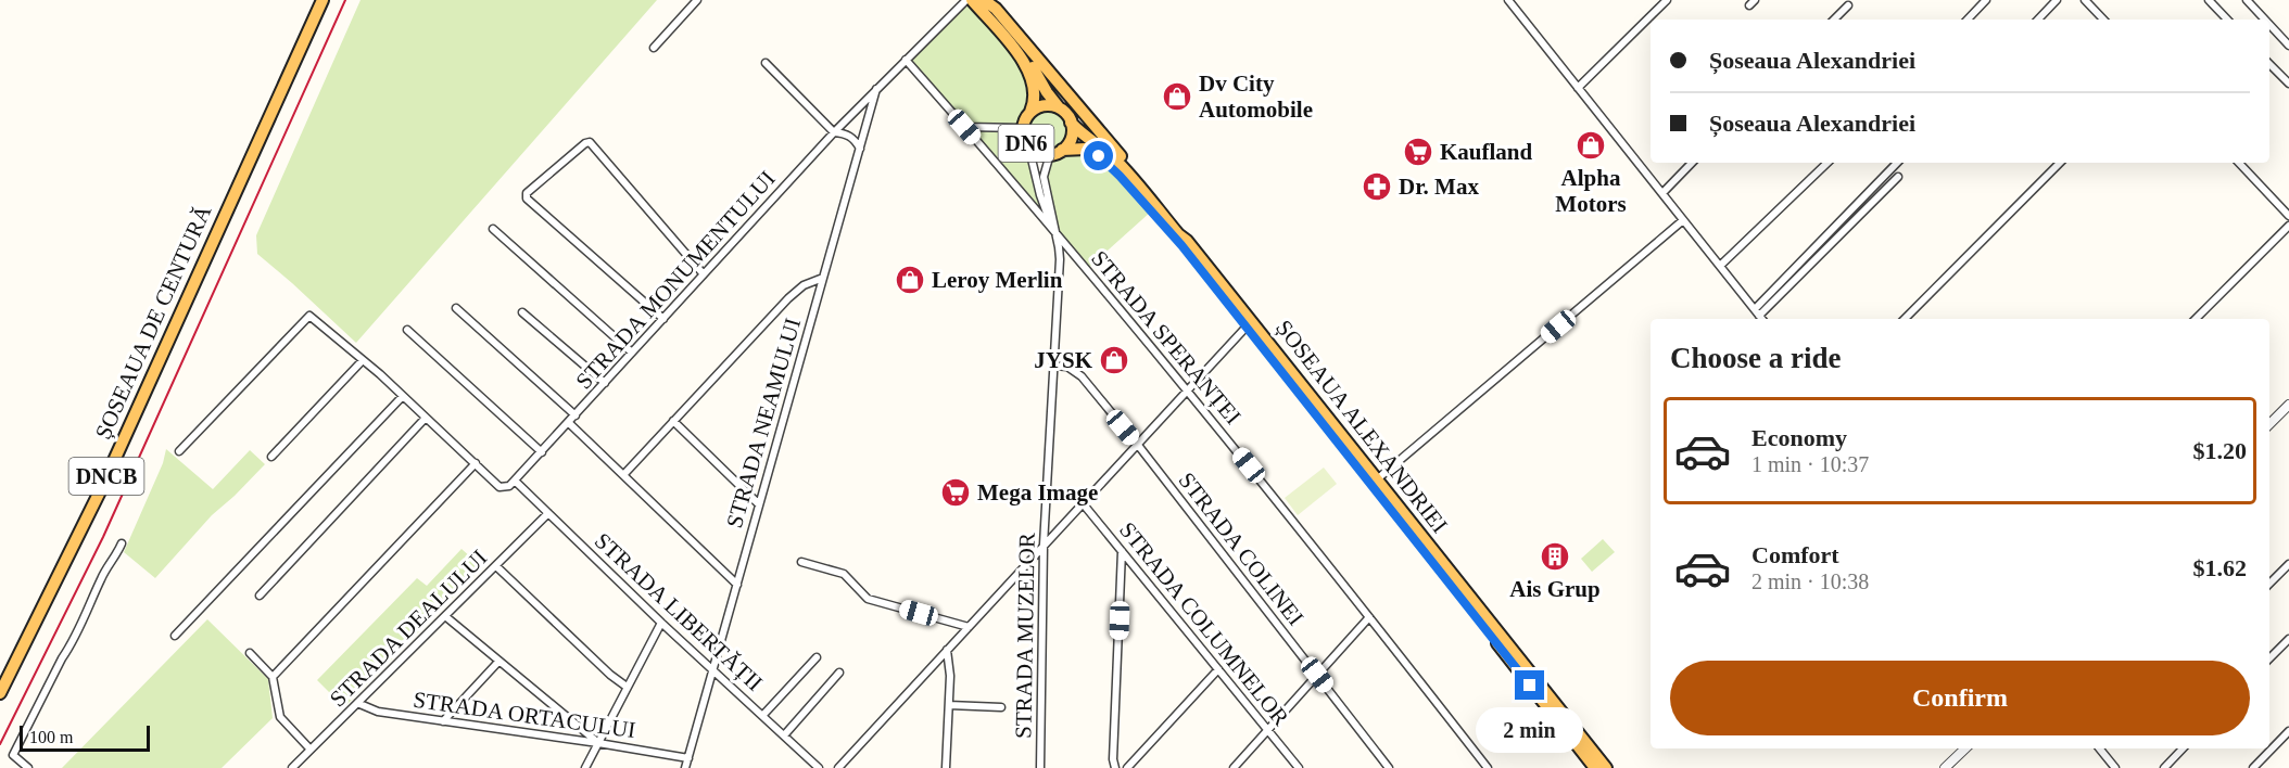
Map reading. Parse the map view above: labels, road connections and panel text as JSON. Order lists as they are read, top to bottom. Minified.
{"streets":{"main road":["DN6","ȘOSEAUA DE CENTURĂ","ȘOSEAUA ALEXANDRIEI","DNCB"],"street":["STRADA MONUMENTULUI","STRADA SPERANȚEI","STRADA NEAMULUI","STRADA COLINEI","STRADA LIBERTĂȚII","STRADA COLUMNELOR","STRADA DEALULUI","STRADA MUZELOR","STRADA ORTACULUI"]},"crossings":[["DN6","ȘOSEAUA ALEXANDRIEI"],["STRADA MONUMENTULUI","STRADA SPERANȚEI"],["STRADA MONUMENTULUI","STRADA NEAMULUI"],["STRADA MONUMENTULUI","STRADA LIBERTĂȚII"],["STRADA SPERANȚEI","STRADA MUZELOR"],["STRADA NEAMULUI","STRADA LIBERTĂȚII"],["STRADA NEAMULUI","STRADA ORTACULUI"],["STRADA COLINEI","STRADA MUZELOR"],["STRADA LIBERTĂȚII","STRADA DEALULUI"],["STRADA DEALULUI","STRADA ORTACULUI"]],"places":{"shop":["Dv City Automobile","Alpha Motors","Leroy Merlin","JYSK"],"supermarket":["Kaufland","Mega Image"],"pharmacy":["Dr. Max"],"building":["Ais Grup"]},"scale_bar":"100 m","page":{"banner":["Șoseaua Alexandriei","Șoseaua Alexandriei"],"heading":"Choose a ride","list":[{"name":"Economy","note":"1 min · 10:37","value":"$1.20"},{"name":"Comfort","note":"2 min · 10:38","value":"$1.62"}],"buttons":"Confirm","bubble":"2 min","scale":"100 m"}}
